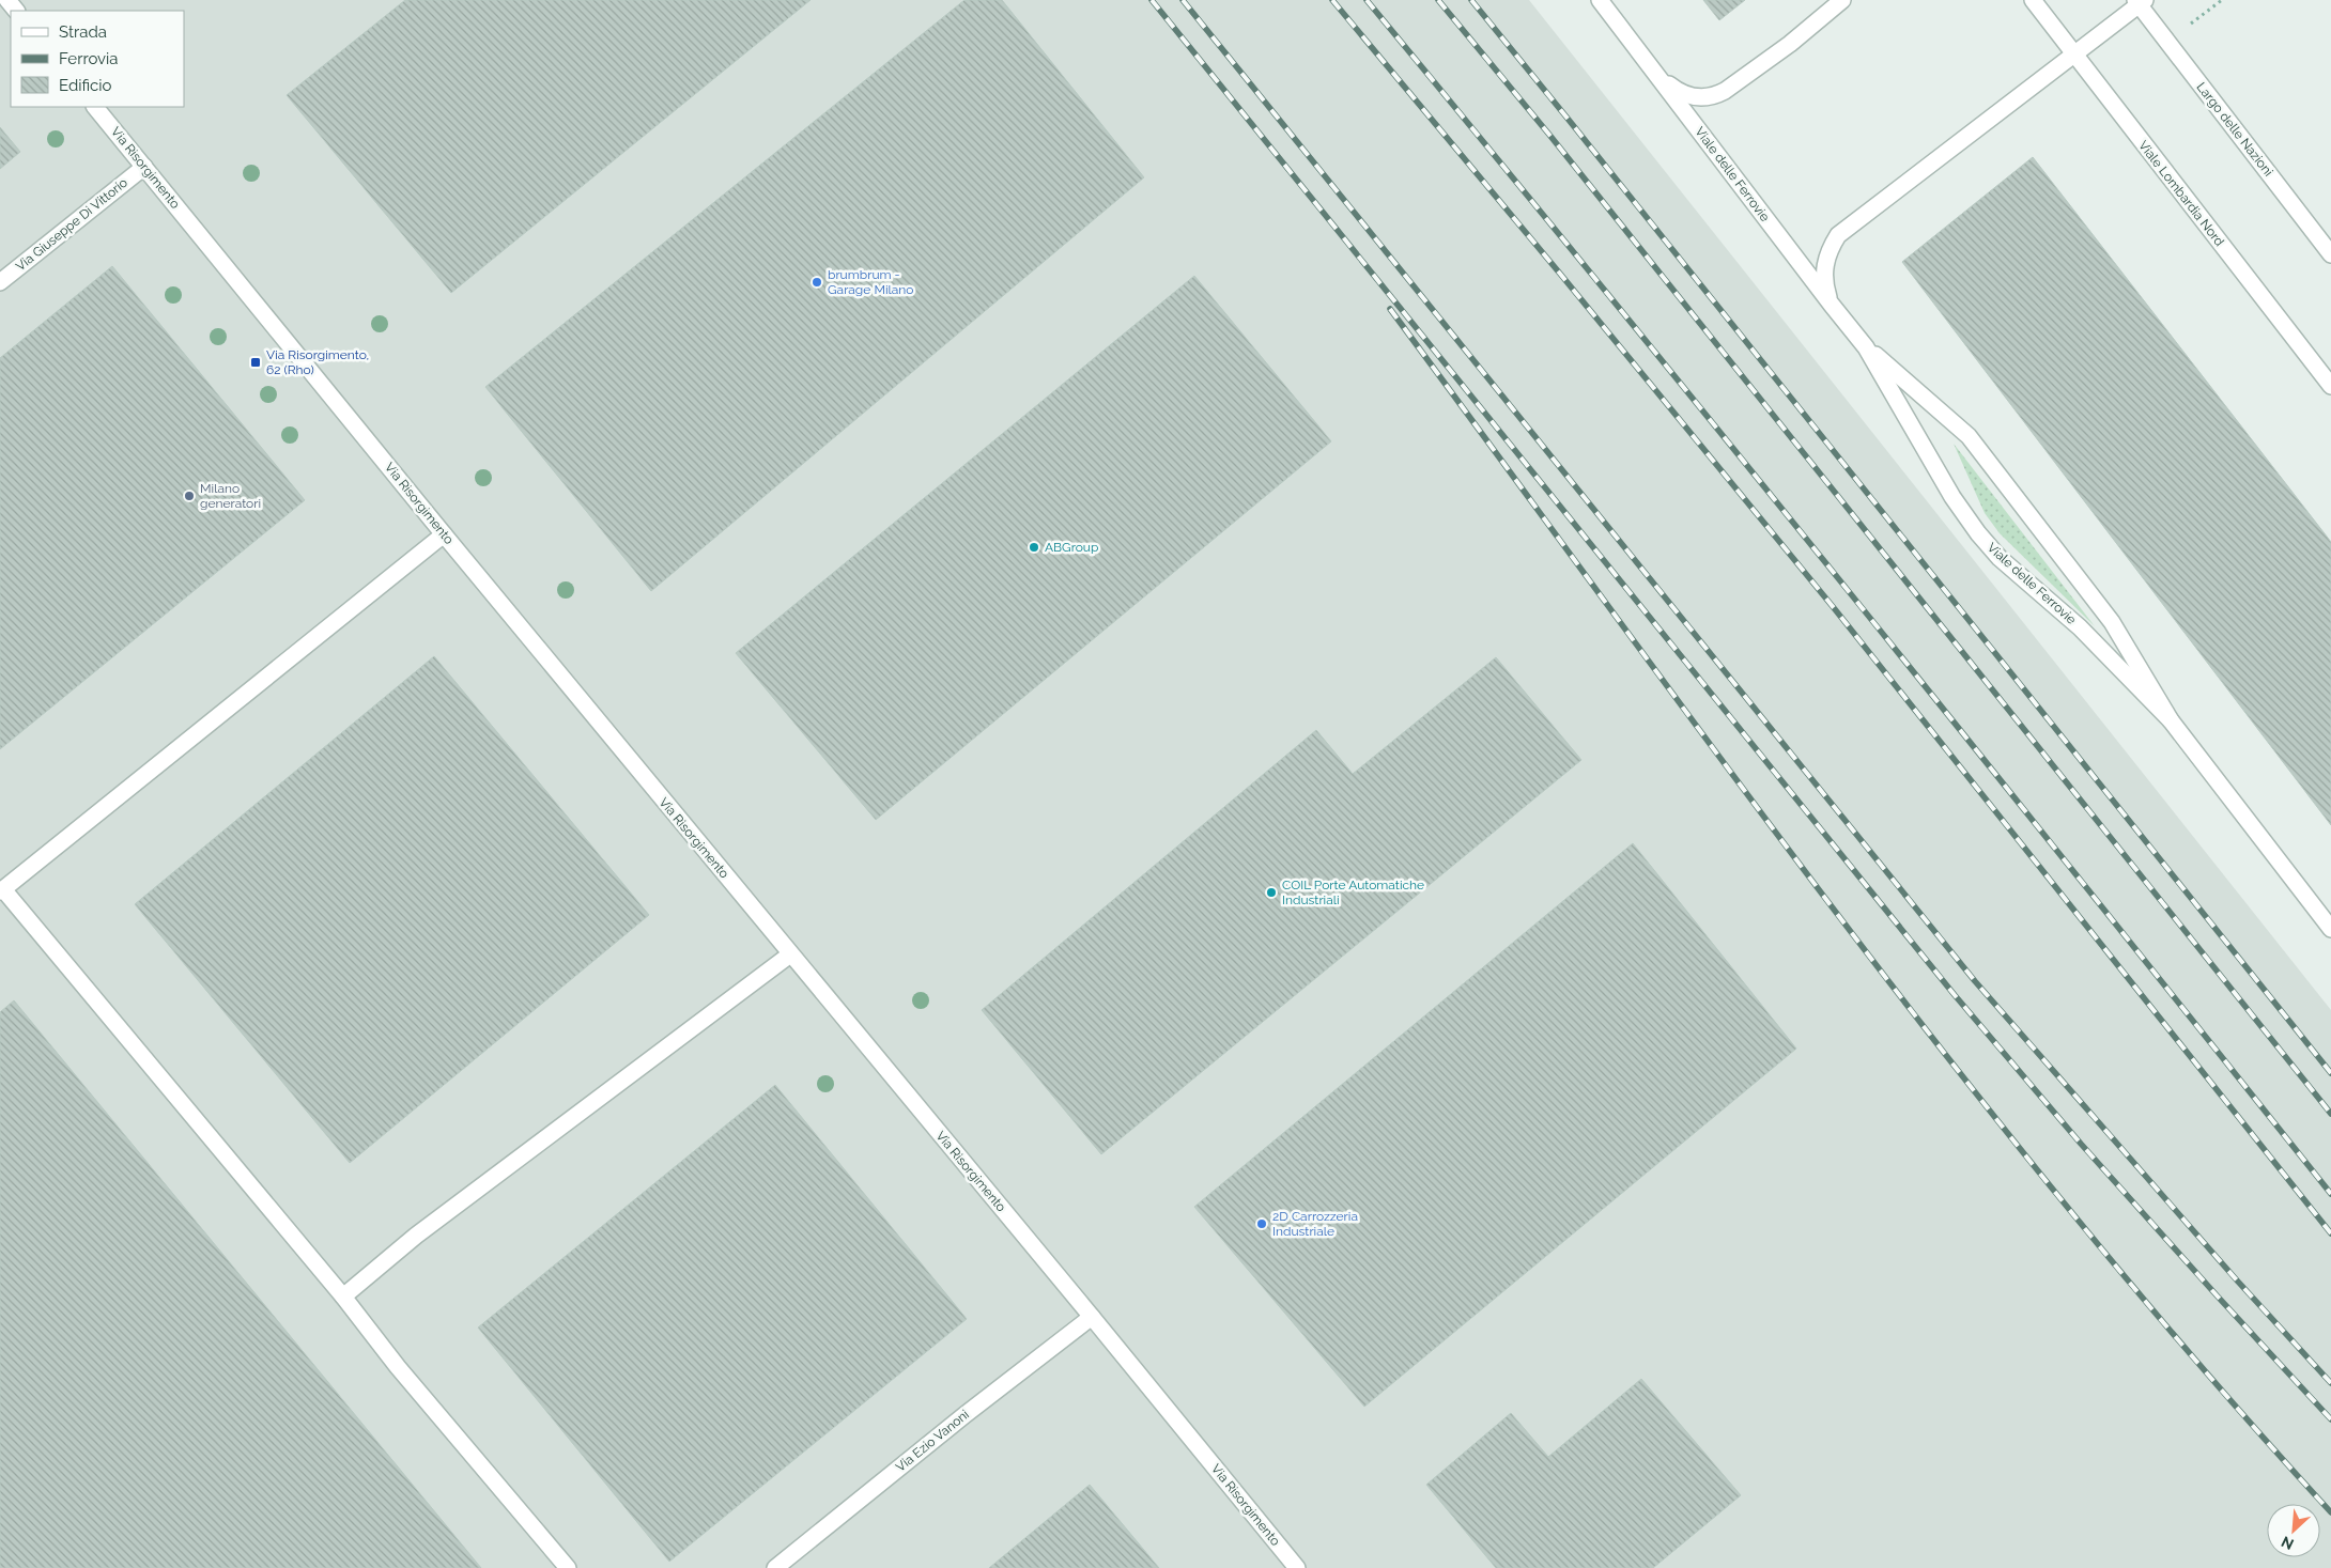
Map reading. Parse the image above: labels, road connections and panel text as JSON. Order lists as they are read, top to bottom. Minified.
{"streets":{"street":["Largo delle Nazioni","Via Risorgimento","Viale delle Ferrovie","Viale Lombardia Nord","Via Giuseppe Di Vittorio","Via Ezio Vanoni"]},"crossings":[["Via Risorgimento","Via Giuseppe Di Vittorio"],["Via Risorgimento","Via Ezio Vanoni"]],"places":{"other":["brumbrum - Garage Milano","Milano generatori","ABGroup","COIL Porte Automatiche Industriali","2D Carrozzeria Industriale"],"transit":["Via Risorgimento, 62 (Rho)"]},"legend":["Strada","Ferrovia","Edificio"],"north":"bottom left"}
